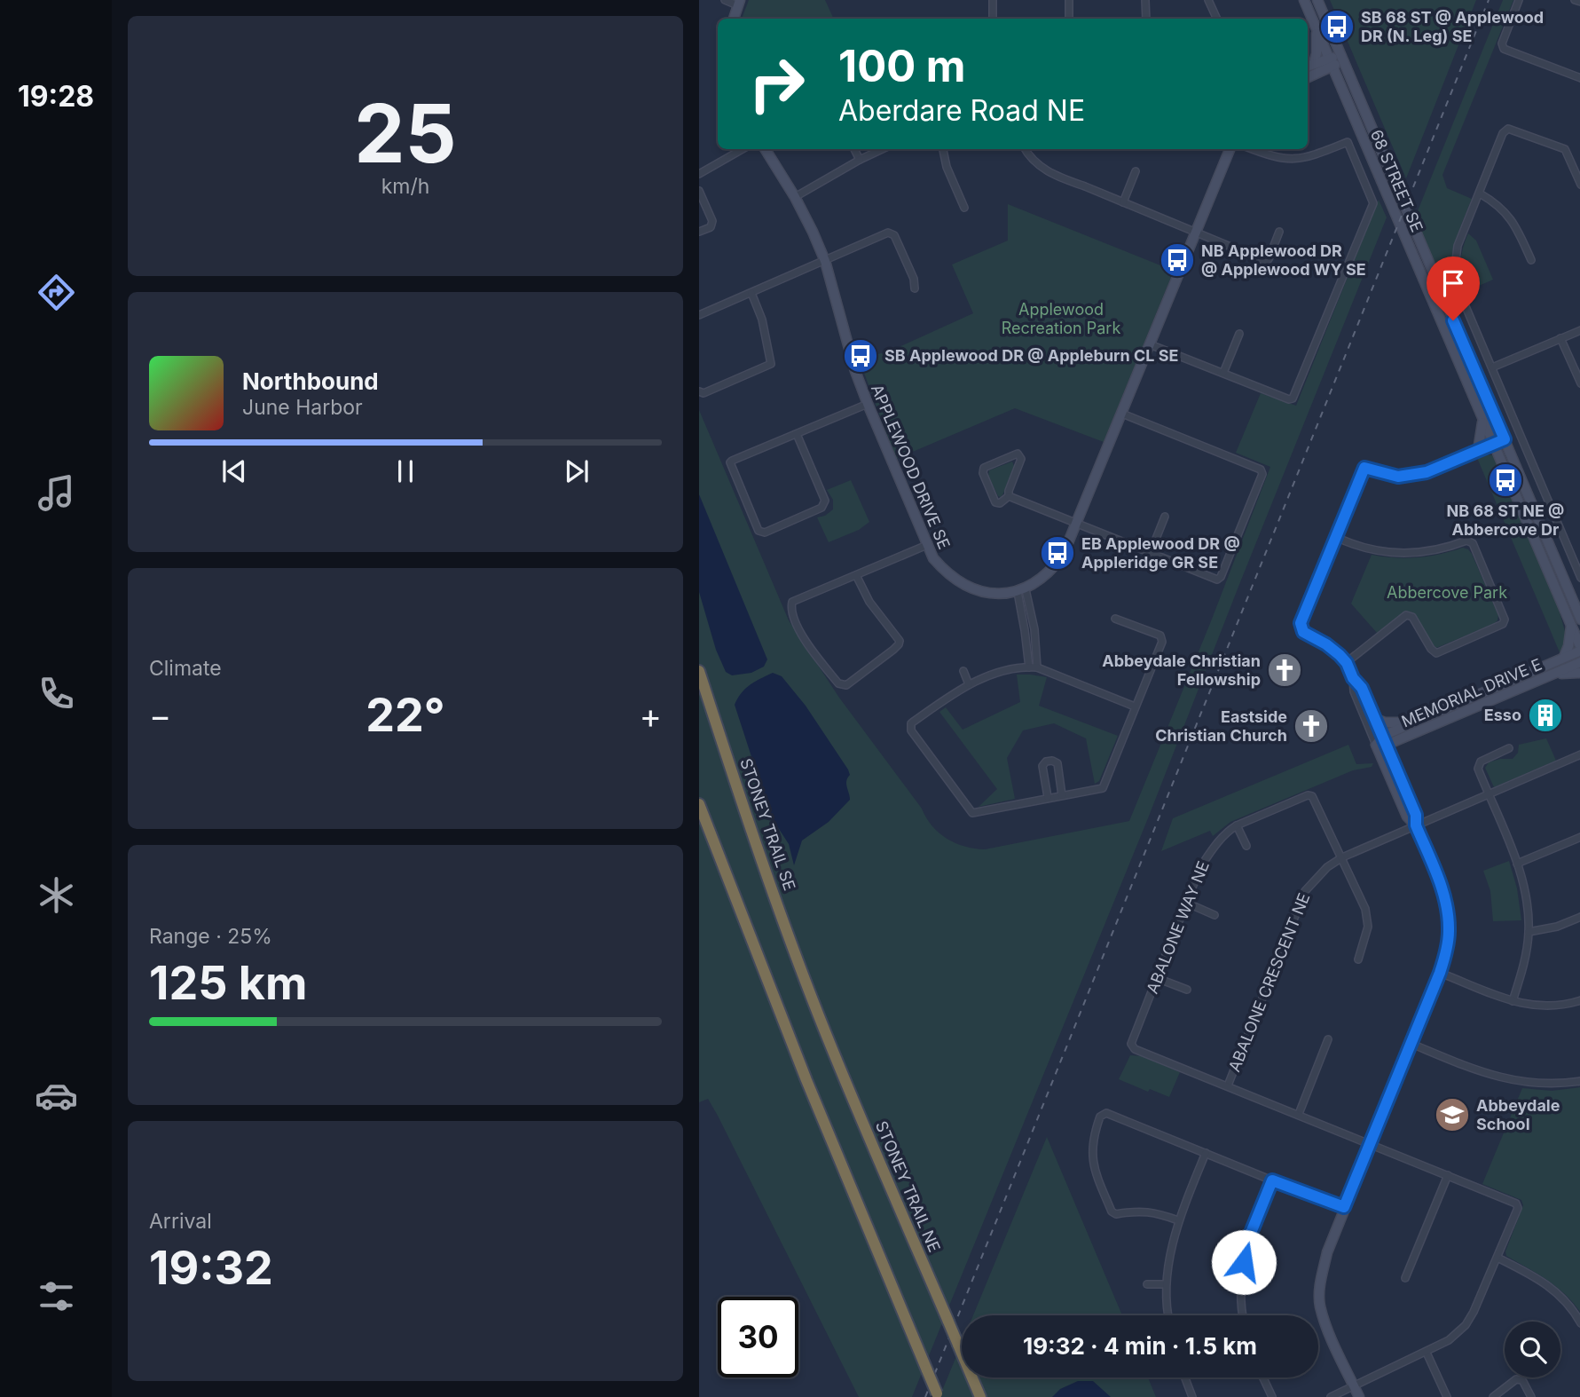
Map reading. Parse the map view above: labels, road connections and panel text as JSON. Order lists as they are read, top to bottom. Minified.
{"streets":{"highway":["STONEY TRAIL SE","STONEY TRAIL NE"],"street":["68 STREET SE","APPLEWOOD DRIVE SE","MEMORIAL DRIVE E","ABALONE WAY NE","ABALONE CRESCENT NE"]},"crossings":[["68 STREET SE","MEMORIAL DRIVE E"],["STONEY TRAIL SE","STONEY TRAIL NE"],["ABALONE WAY NE","ABALONE CRESCENT NE"]],"parks":["Applewood Recreation Park","Abbercove Park"],"places":{"bus stop":["SB 68 ST @ Applewood DR (N. Leg) SE","NB Applewood DR @ Applewood WY SE","SB Applewood DR @ Appleburn CL SE","NB 68 ST NE @ Abbercove Dr","EB Applewood DR @ Appleridge GR SE"],"church":["Abbeydale Christian Fellowship","Eastside Christian Church"],"building":["Esso"],"school or university":["Abbeydale School"]},"page":{"tabs":"19:28","tile":[["25","km/h"],"Climate",["Range · 25%","125 km"],["Arrival","19:32"]],"turn":["100 m","Aberdare Road NE"],"song":["Northbound","June Harbor"],"heat":["−","22°","+"],"limit":"30","trip":"19:32 · 4 min · 1.5 km"}}
